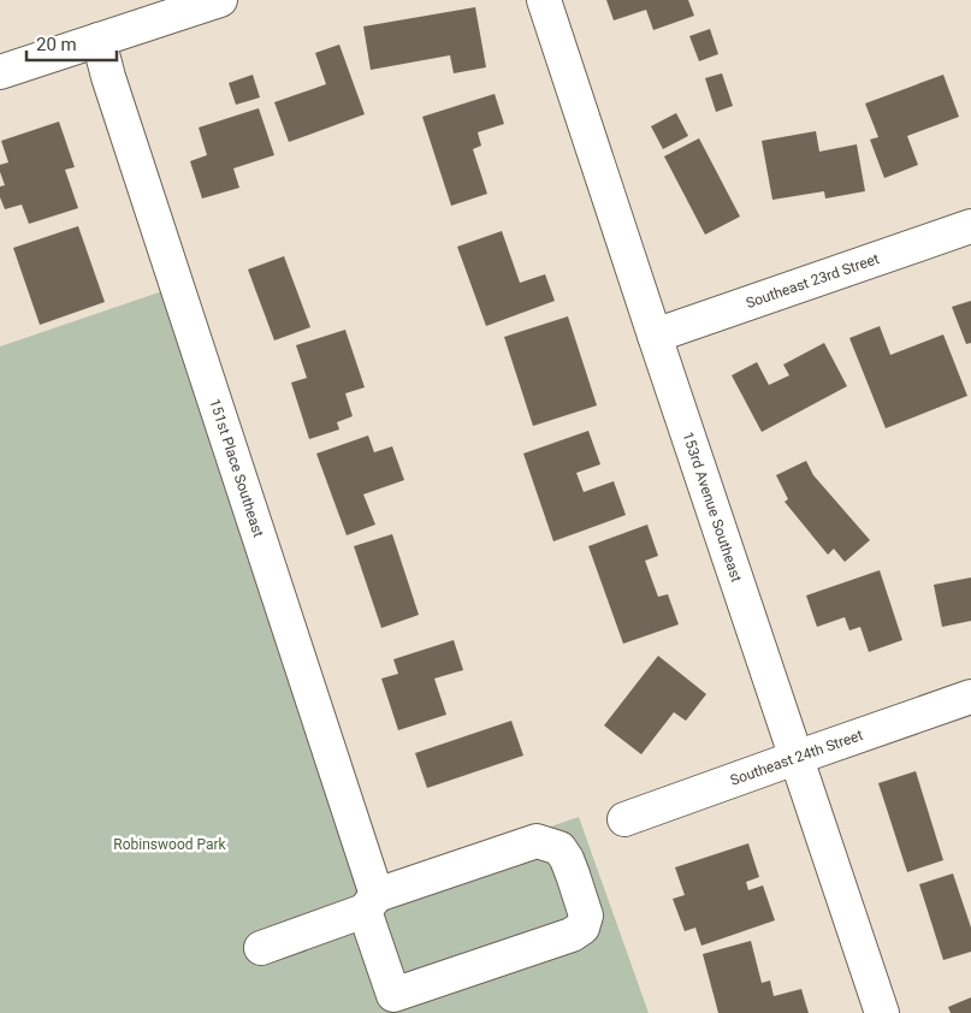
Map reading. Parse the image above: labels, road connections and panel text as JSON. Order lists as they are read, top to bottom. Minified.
{"streets":{"street":["Southeast 23rd Street","151st Place Southeast","153rd Avenue Southeast","Southeast 24th Street"]},"crossings":[["Southeast 23rd Street","153rd Avenue Southeast"],["153rd Avenue Southeast","Southeast 24th Street"]],"parks":["Robinswood Park"],"scale_bar":"20 m"}
